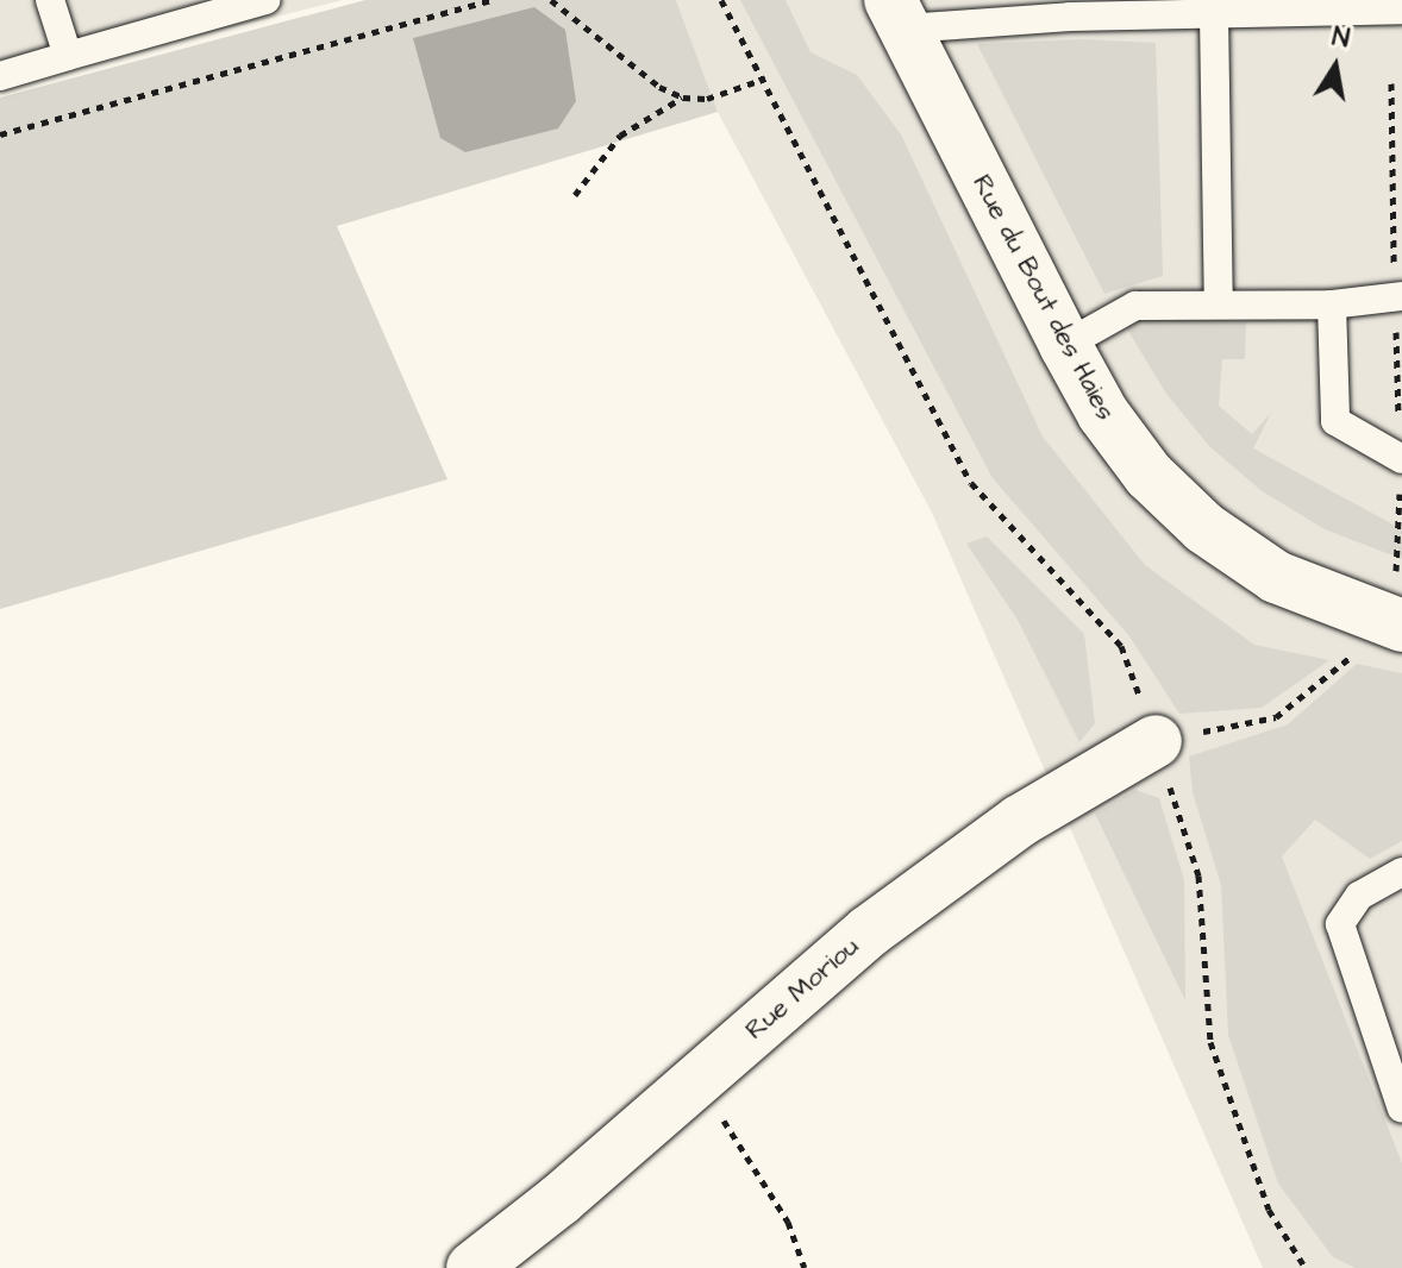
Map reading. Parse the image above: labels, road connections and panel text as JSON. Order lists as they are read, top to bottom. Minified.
{"streets":{"street":["Rue du Bout des Haies","Rue Moriou"]},"north":"top"}
